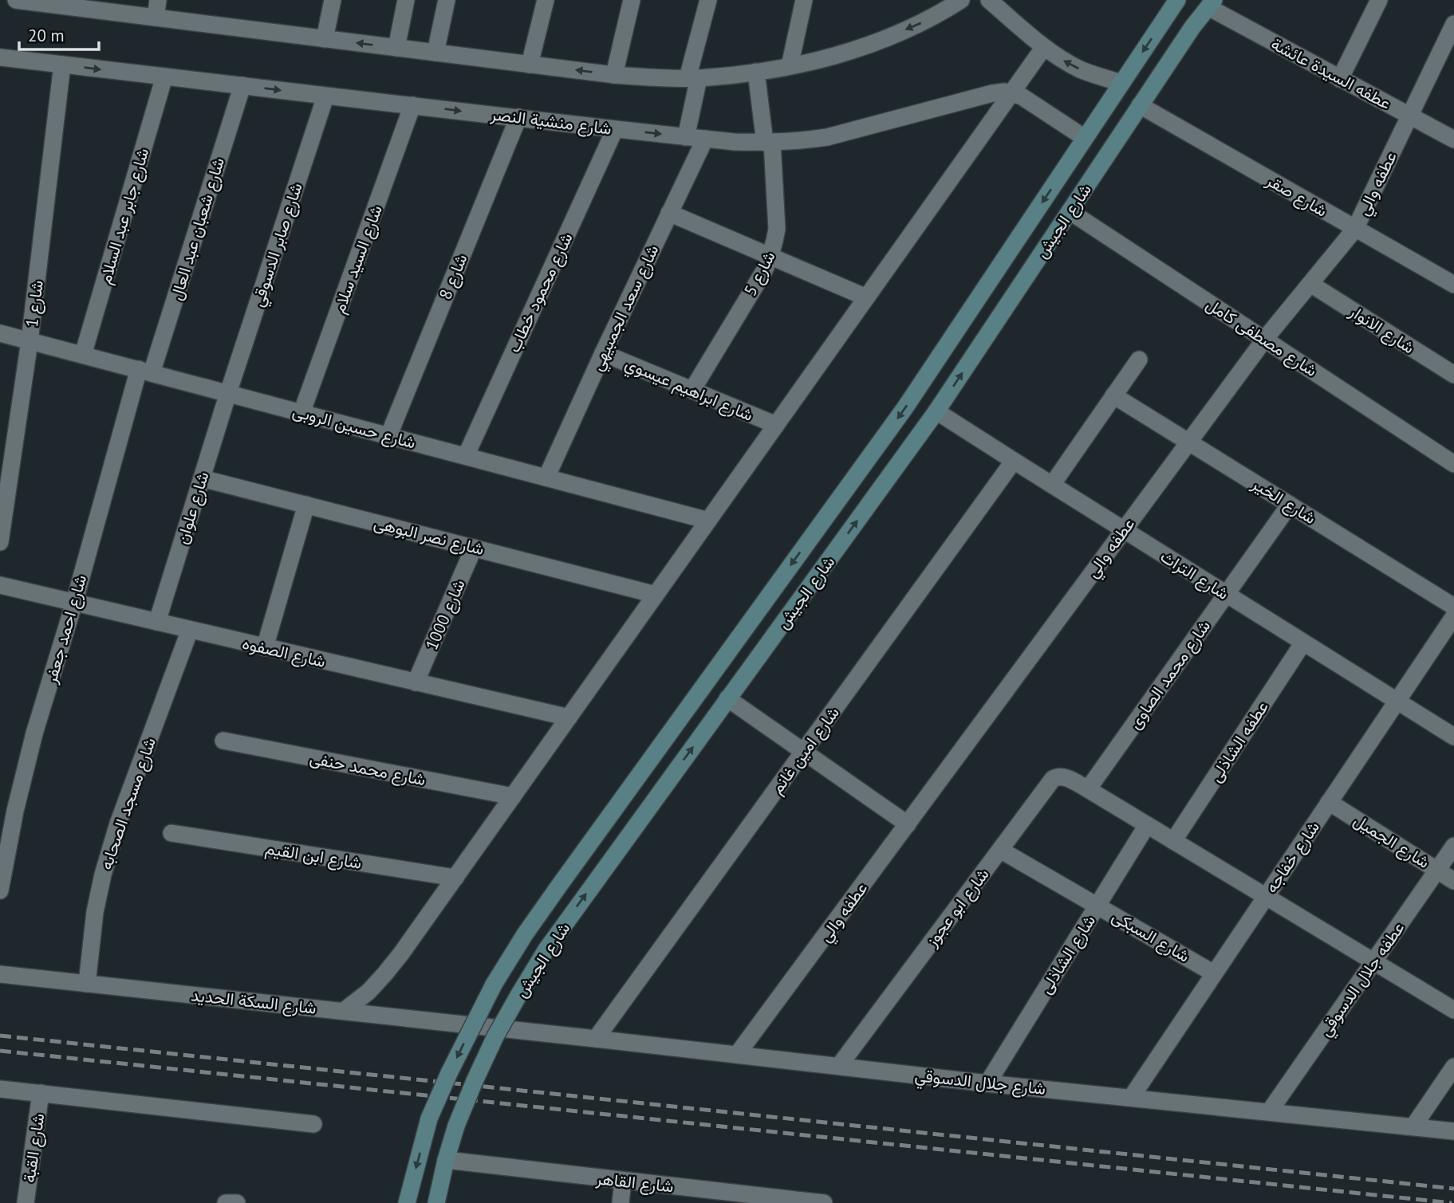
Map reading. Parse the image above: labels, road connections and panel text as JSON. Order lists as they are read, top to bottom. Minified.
{"streets":{"main road":["شارع الجيش"],"street":["عطفه السيدة عائشة","شارع منشية النصر","عطفه والي","شارع صقر","شارع جابر عبد السلام","شارع شعبان عبد العال","شارع صابر الدسوقي","شارع السيد سلام","شارع 5","شارع 8","شارع محمود خطاب","شارع 1","شارع سعد الجمبيهي","شارع الانوار","شارع مصطفى كامل","شارع ابراهيم عيسوي","شارع حسين الروبى","شارع الخير","شارع علوان","شارع نصر البوهى","شارع التراث","شارع 1000","شارع احمد جعفر","شارع الصفوه","شارع محمد الصاوى","عطفه الشاذلى","شارع امين غانم","شارع محمد حنفى","شارع مسجد الصحابه","شارع الجميل","شارع ابن القيم","شارع خفاجه","شارع ابو عجوز","شارع السبكى","شارع الشاذلى","عطفه جلال الدسوقي","شارع السكة الحديد","شارع جلال الدسوقي","شارع القبة","شارع القاهر"]},"crossings":[["عطفه السيدة عائشة","عطفه والي"],["عطفه السيدة عائشة","شارع الجيش"],["شارع منشية النصر","شارع جابر عبد السلام"],["شارع منشية النصر","شارع شعبان عبد العال"],["شارع منشية النصر","شارع صابر الدسوقي"],["شارع منشية النصر","شارع السيد سلام"],["شارع منشية النصر","شارع 5"],["شارع منشية النصر","شارع 8"],["شارع منشية النصر","شارع محمود خطاب"],["شارع منشية النصر","شارع 1"],["شارع منشية النصر","شارع سعد الجمبيهي"],["عطفه والي","شارع صقر"],["عطفه والي","شارع الانوار"],["عطفه والي","شارع مصطفى كامل"],["عطفه والي","شارع الخير"],["عطفه والي","شارع التراث"],["عطفه والي","شارع جلال الدسوقي"],["شارع صقر","شارع الجيش"],["شارع جابر عبد السلام","شارع حسين الروبى"],["شارع الجيش","شارع مصطفى كامل"],["شارع الجيش","شارع التراث"],["شارع الجيش","شارع القاهر"],["شارع شعبان عبد العال","شارع حسين الروبى"],["شارع شعبان عبد العال","شارع احمد جعفر"],["شارع صابر الدسوقي","شارع حسين الروبى"],["شارع صابر الدسوقي","شارع علوان"],["شارع السيد سلام","شارع حسين الروبى"],["شارع 5","شارع ابراهيم عيسوي"],["شارع 8","شارع حسين الروبى"],["شارع محمود خطاب","شارع حسين الروبى"],["شارع 1","شارع حسين الروبى"],["شارع سعد الجمبيهي","شارع ابراهيم عيسوي"],["شارع سعد الجمبيهي","شارع حسين الروبى"],["شارع حسين الروبى","شارع علوان"],["شارع حسين الروبى","شارع احمد جعفر"],["شارع الخير","شارع محمد الصاوى"],["شارع علوان","شارع نصر البوهى"],["شارع علوان","شارع الصفوه"],["شارع نصر البوهى","شارع 1000"],["شارع التراث","شارع محمد الصاوى"],["شارع التراث","عطفه الشاذلى"],["شارع التراث","شارع امين غانم"],["شارع التراث","شارع خفاجه"],["شارع 1000","شارع الصفوه"],["شارع احمد جعفر","شارع الصفوه"],["شارع الصفوه","شارع مسجد الصحابه"],["شارع محمد الصاوى","شارع ابو عجوز"],["شارع امين غانم","شارع جلال الدسوقي"],["شارع مسجد الصحابه","شارع السكة الحديد"],["شارع الجميل","شارع خفاجه"],["شارع الجميل","عطفه جلال الدسوقي"],["شارع خفاجه","شارع السبكى"],["شارع خفاجه","شارع جلال الدسوقي"],["شارع ابو عجوز","شارع السبكى"],["شارع ابو عجوز","شارع جلال الدسوقي"],["شارع السبكى","شارع الشاذلى"],["شارع الشاذلى","شارع جلال الدسوقي"],["عطفه جلال الدسوقي","شارع جلال الدسوقي"],["شارع السكة الحديد","شارع جلال الدسوقي"]],"scale_bar":"20 m"}
